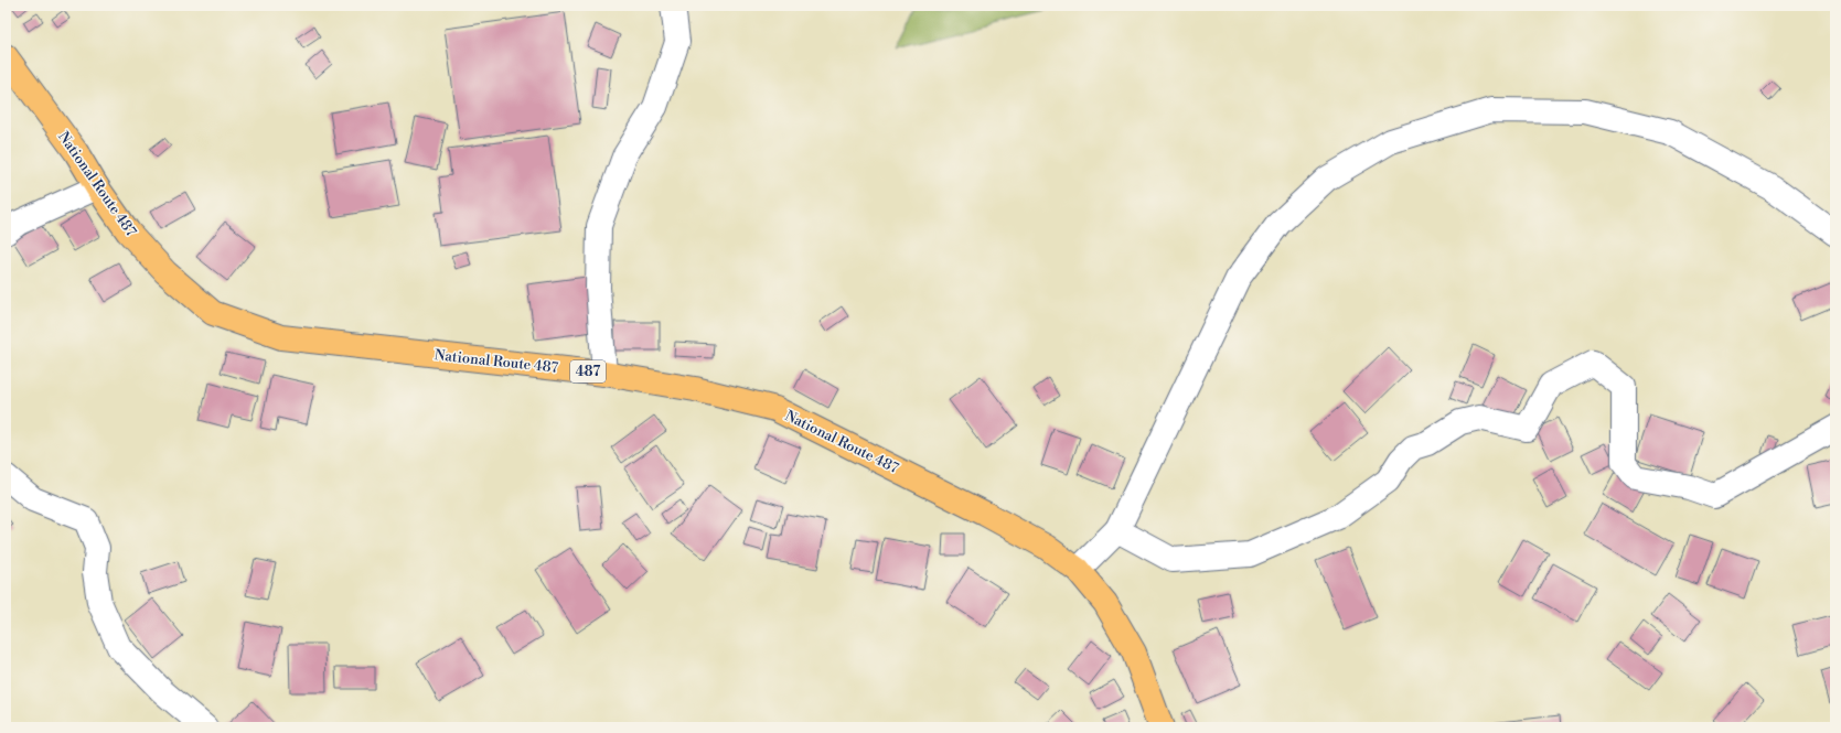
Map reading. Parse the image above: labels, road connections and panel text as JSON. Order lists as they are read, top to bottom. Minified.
{"streets":{"highway":["National Route 487","487"]}}
